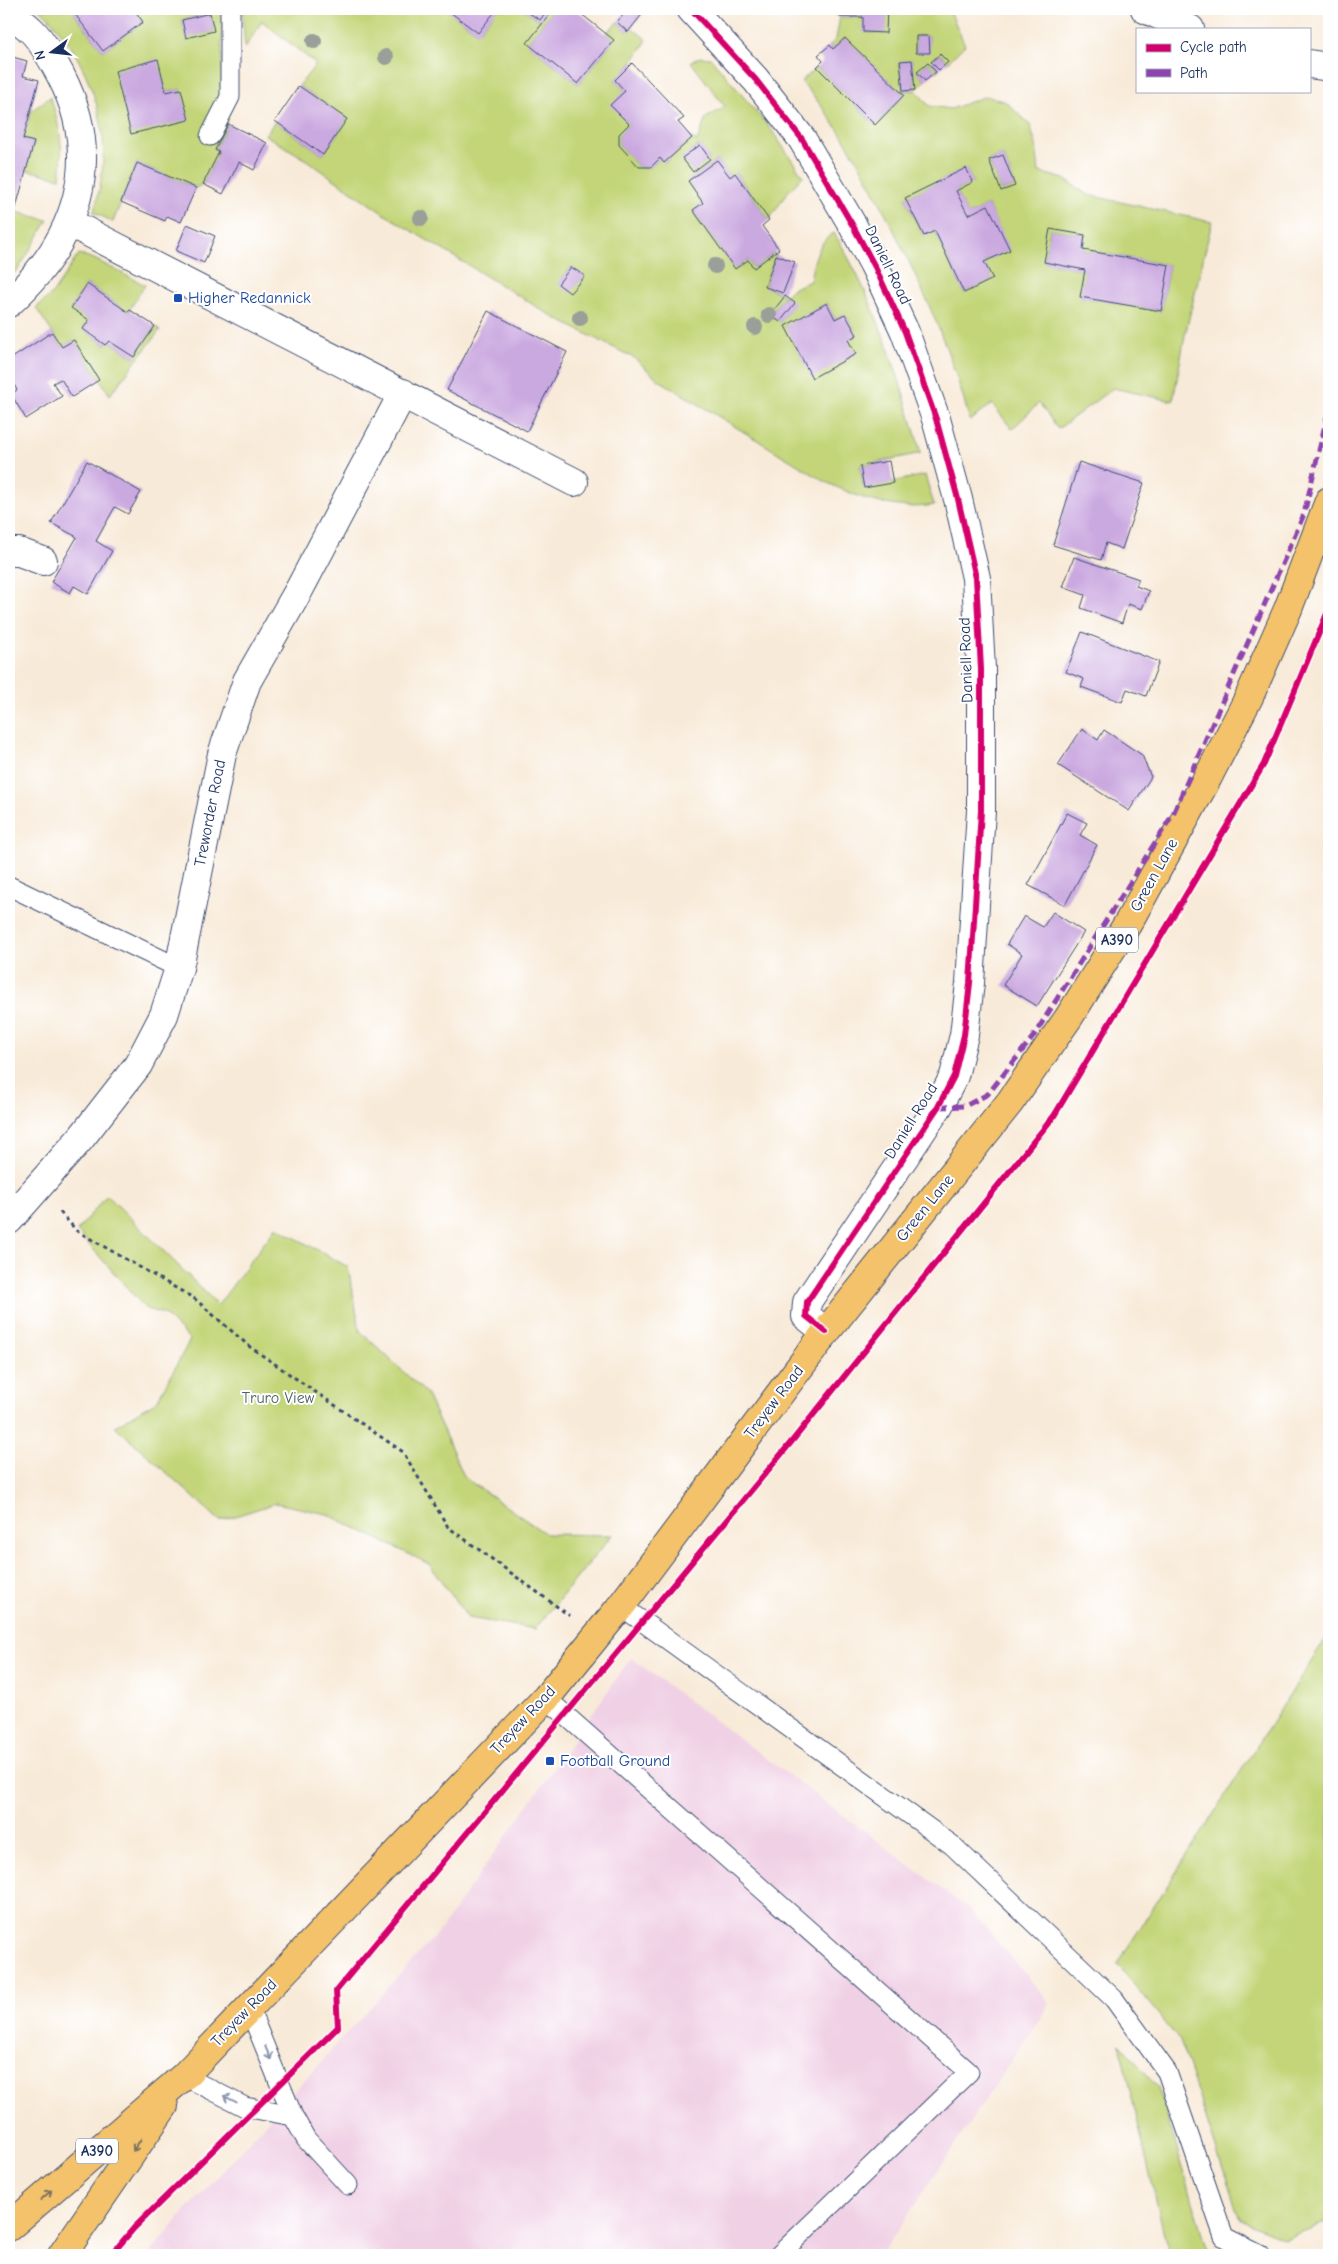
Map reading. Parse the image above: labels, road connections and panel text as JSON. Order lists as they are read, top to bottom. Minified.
{"streets":{"highway":["Green Lane","A390","Treyew Road"],"street":["Daniell Road","Treworder Road"]},"crossings":[["Daniell Road","Green Lane"],["Daniell Road","Treyew Road"],["Green Lane","Treyew Road"]],"parks":["Truro View"],"places":{"transit":["Higher Redannick","Football Ground"]},"legend":["Cycle path","Path"],"north":"left"}
